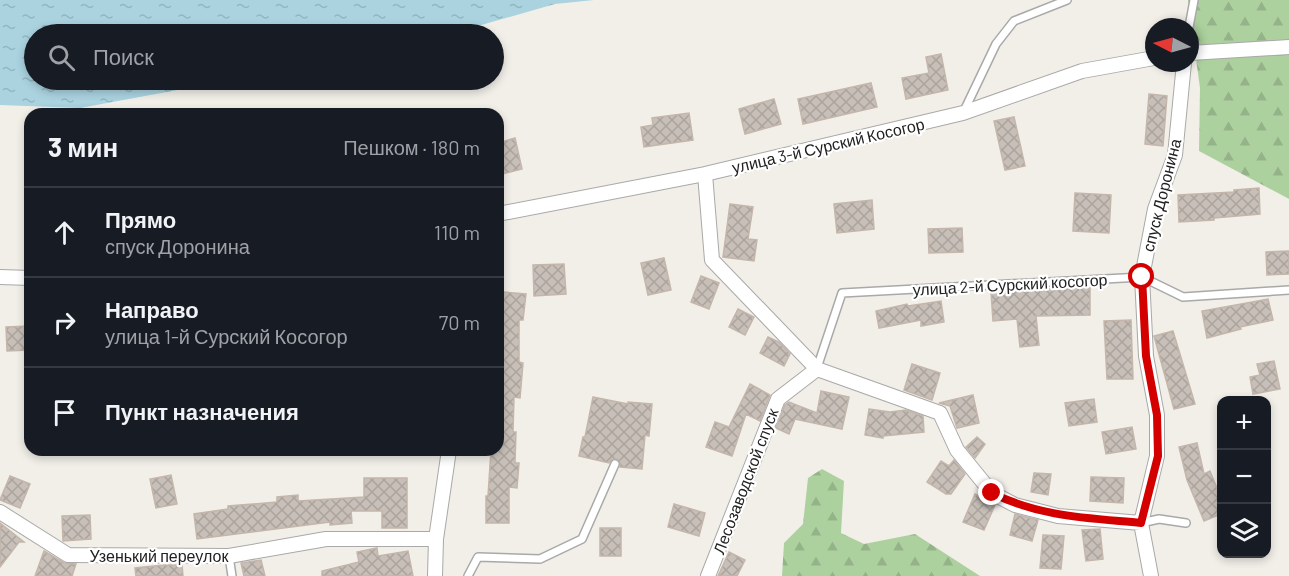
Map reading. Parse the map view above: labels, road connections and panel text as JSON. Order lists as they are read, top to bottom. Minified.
{"streets":{"street":["улица 3-й Сурский Косогор","спуск Доронина","Лесозаводской спуск","Узенький переулок"],"lane":["улица 2-й Сурский косогор"]},"crossings":[["спуск Доронина","улица 2-й Сурский косогор"],["улица 2-й Сурский косогор","Лесозаводской спуск"]],"north":"left","page":{"search":"Поиск","heading":["3 мин","Пешком · 180 m"],"list":[["Прямо","спуск Доронина","110 m"],["Направо","улица 1-й Сурский Косогор","70 m"],"Пункт назначения"],"map_buttons":["+","−"]}}
